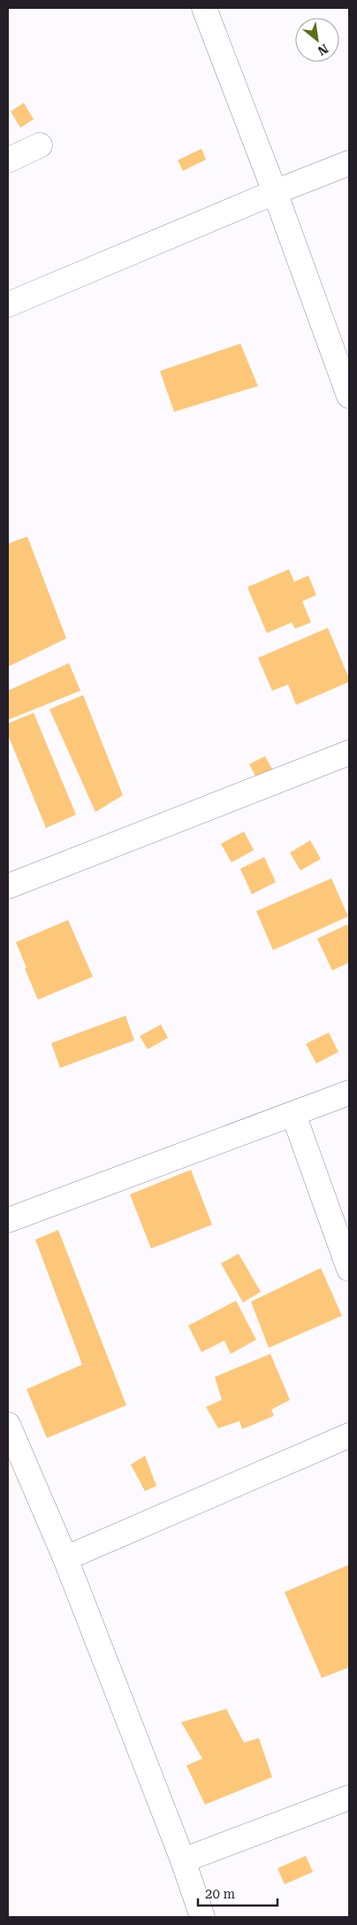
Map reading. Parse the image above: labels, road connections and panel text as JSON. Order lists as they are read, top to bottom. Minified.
{"scale_bar":"20 m","north":"bottom right"}
